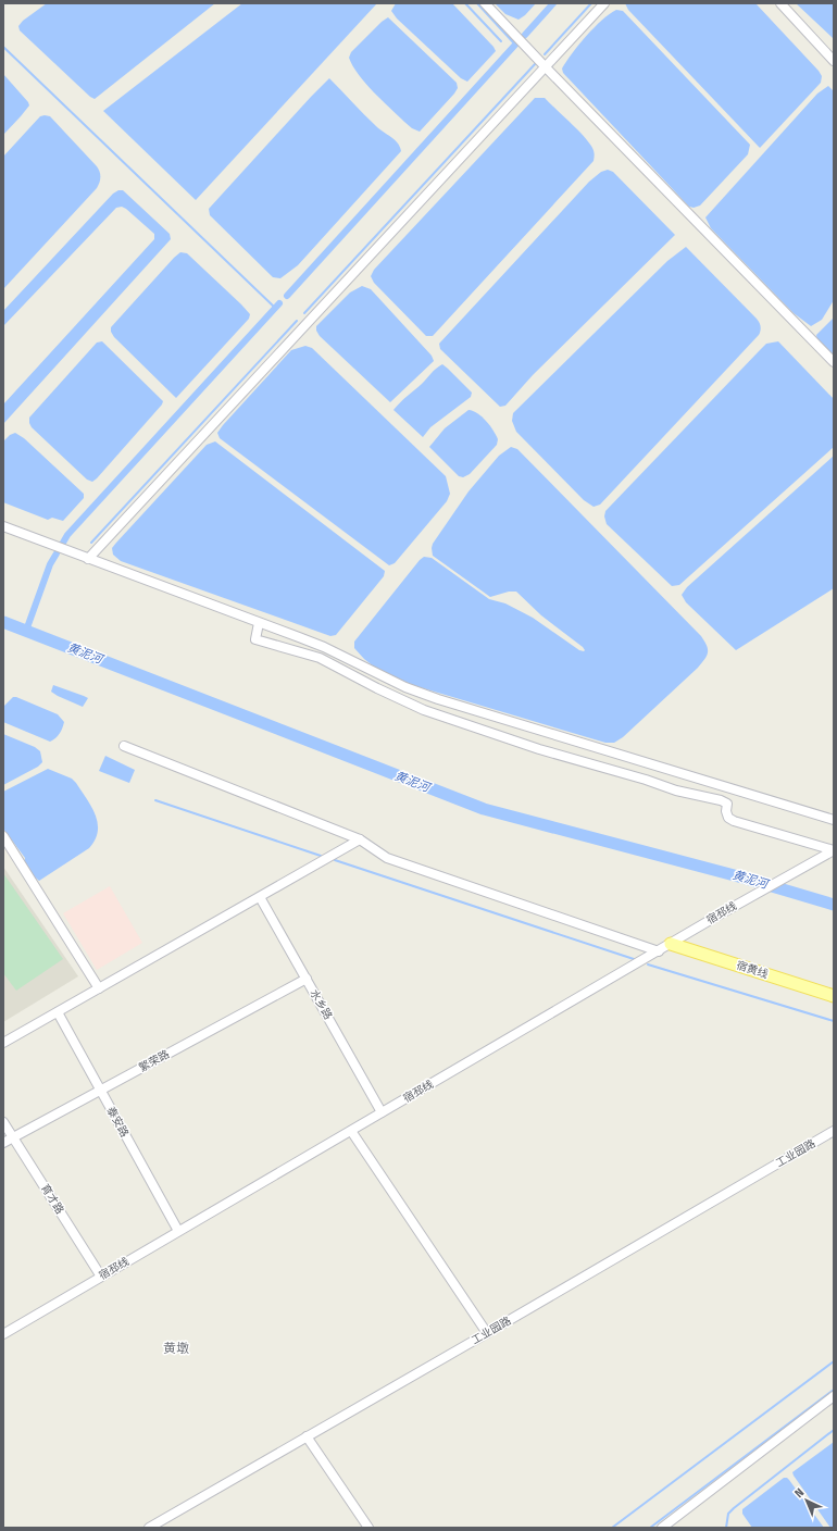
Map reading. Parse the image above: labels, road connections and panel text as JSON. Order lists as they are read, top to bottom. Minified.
{"streets":{"main road":["宿黄线"],"street":["宿邳线","水乡路","繁荣路","泰安路","工业园路","育才路"]},"crossings":[["宿邳线","宿黄线"],["宿邳线","水乡路"],["宿邳线","泰安路"],["宿邳线","育才路"],["水乡路","繁荣路"],["繁荣路","泰安路"],["繁荣路","育才路"]],"districts":["黄墩"],"water":["黄泥河"],"north":"top left"}
